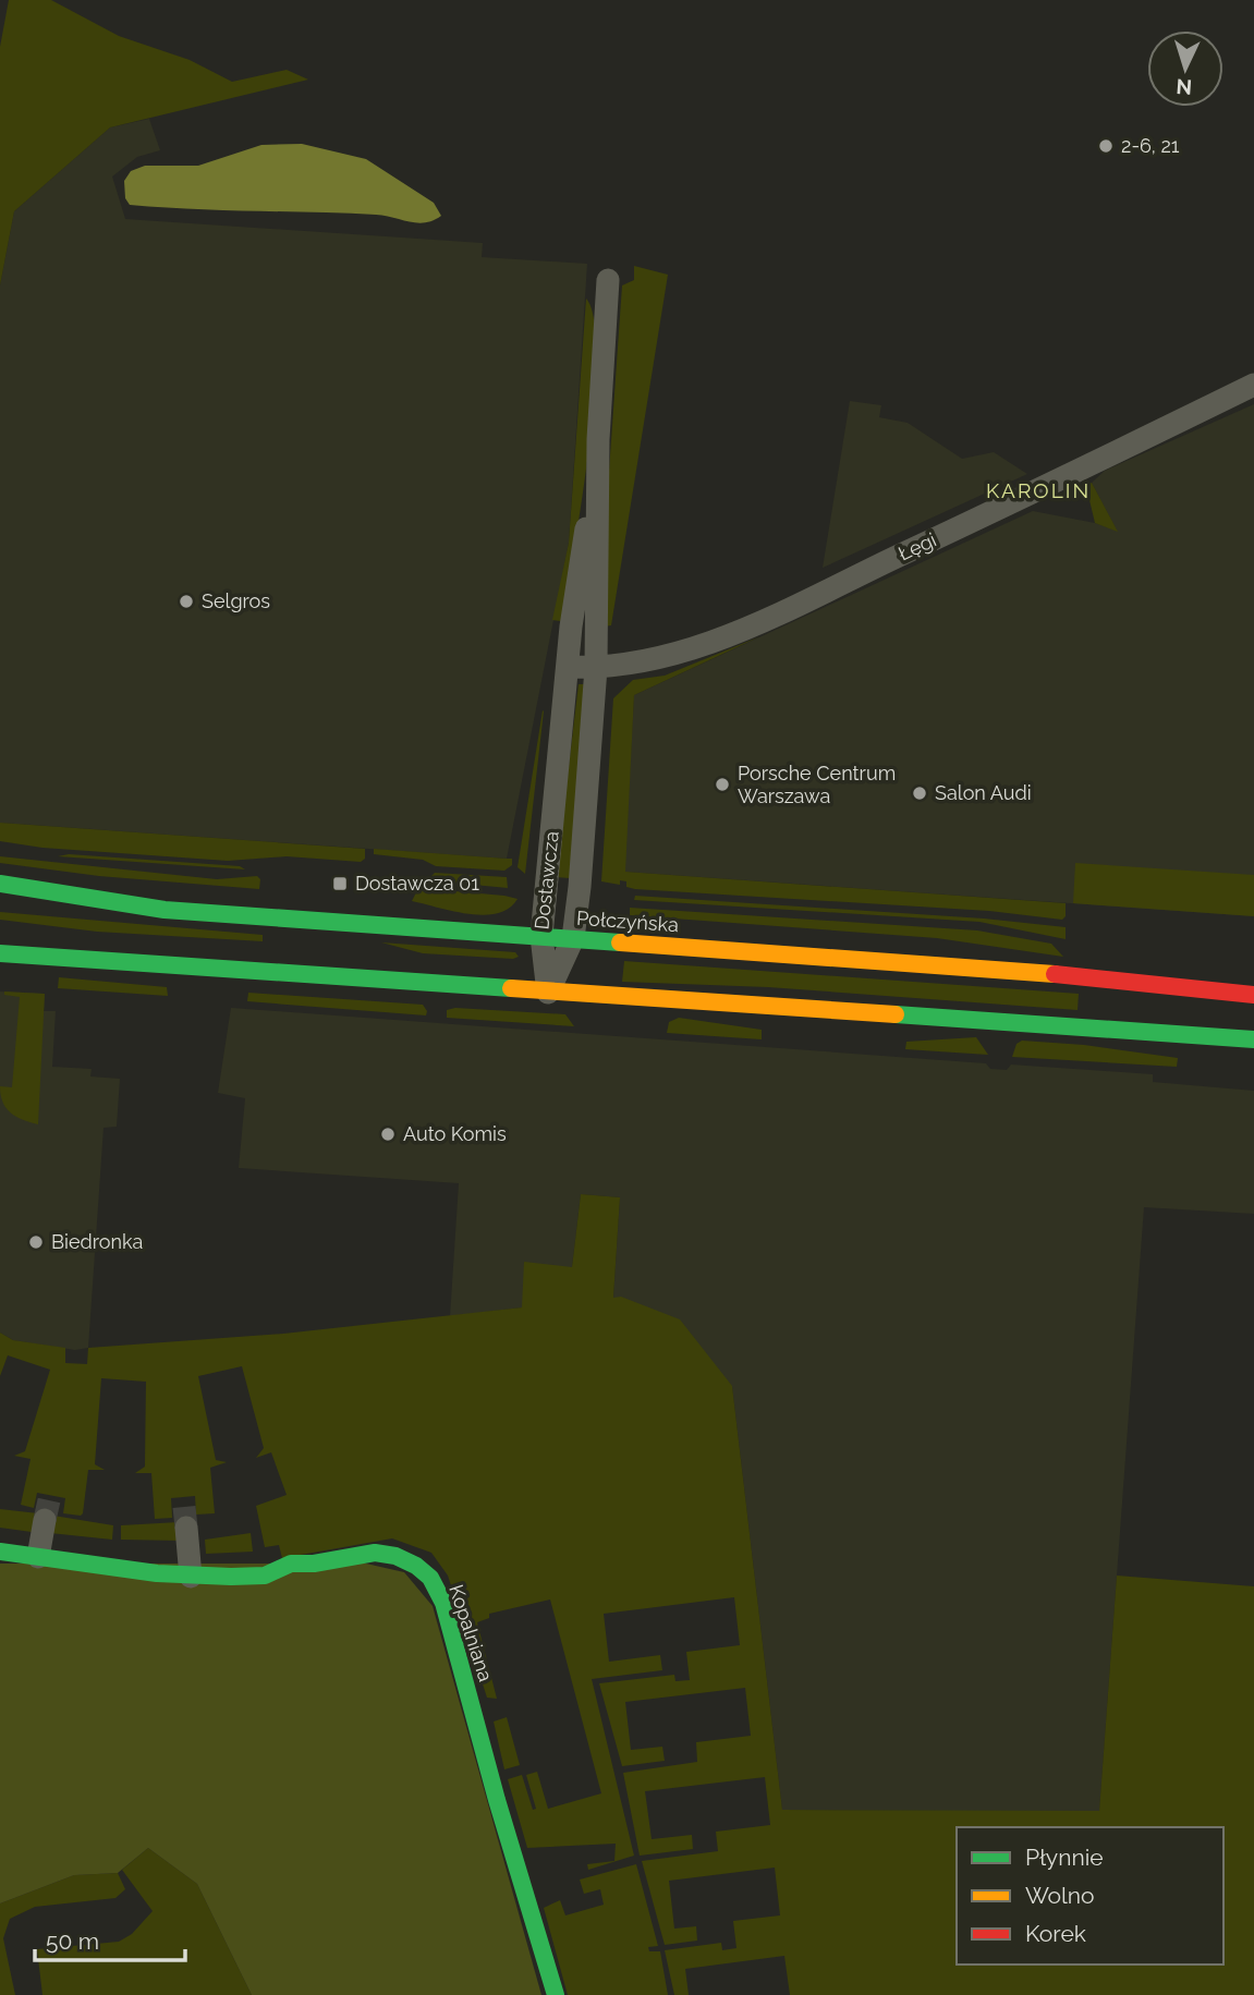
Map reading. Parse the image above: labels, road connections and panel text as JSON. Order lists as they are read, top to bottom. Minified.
{"streets":{"main road":["Połczyńska","Kopalniana"],"street":["Łęgi","Dostawcza"]},"crossings":[["Łęgi","Dostawcza"],["Dostawcza","Połczyńska"]],"districts":["KAROLIN"],"places":{"other":["2-6, 21","Selgros","Porsche Centrum Warszawa","Salon Audi","Auto Komis","Biedronka"],"transit":["Dostawcza 01"]},"legend":["Płynnie","Wolno","Korek"],"scale_bar":"50 m","north":"bottom"}
